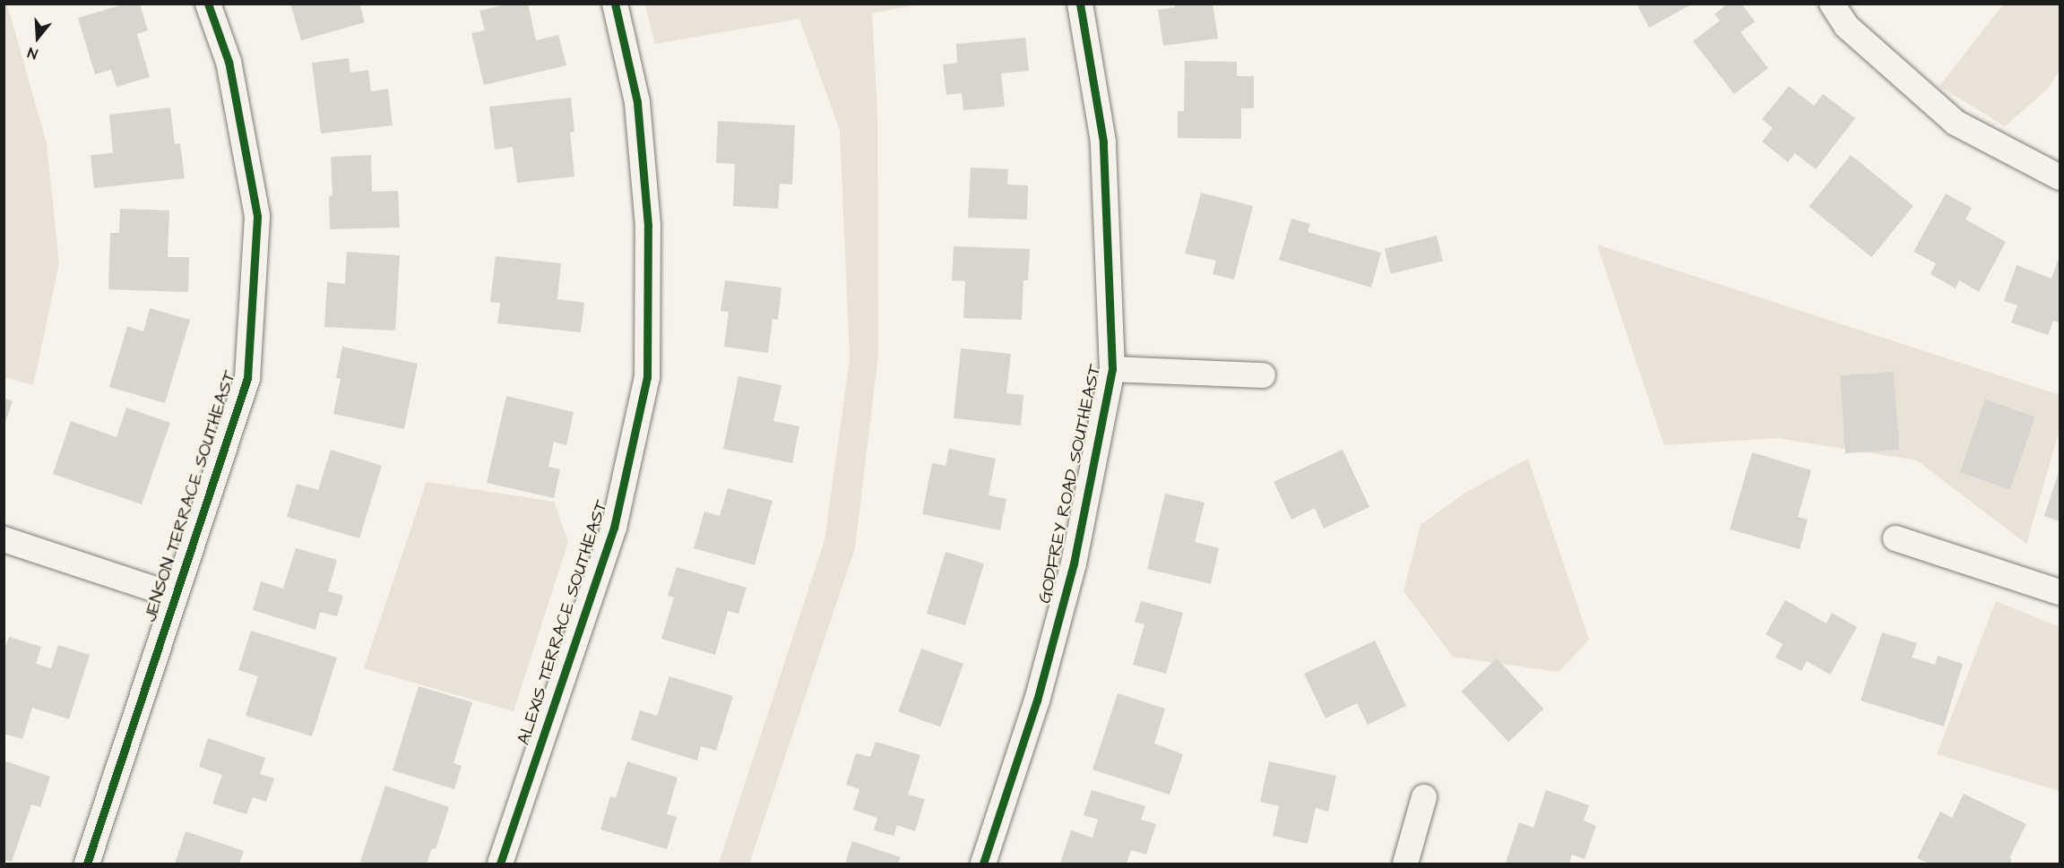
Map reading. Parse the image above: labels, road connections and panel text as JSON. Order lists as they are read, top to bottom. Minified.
{"streets":{"street":["GODFREY ROAD SOUTHEAST","JENSON TERRACE SOUTHEAST","ALEXIS TERRACE SOUTHEAST"]},"north":"bottom"}
